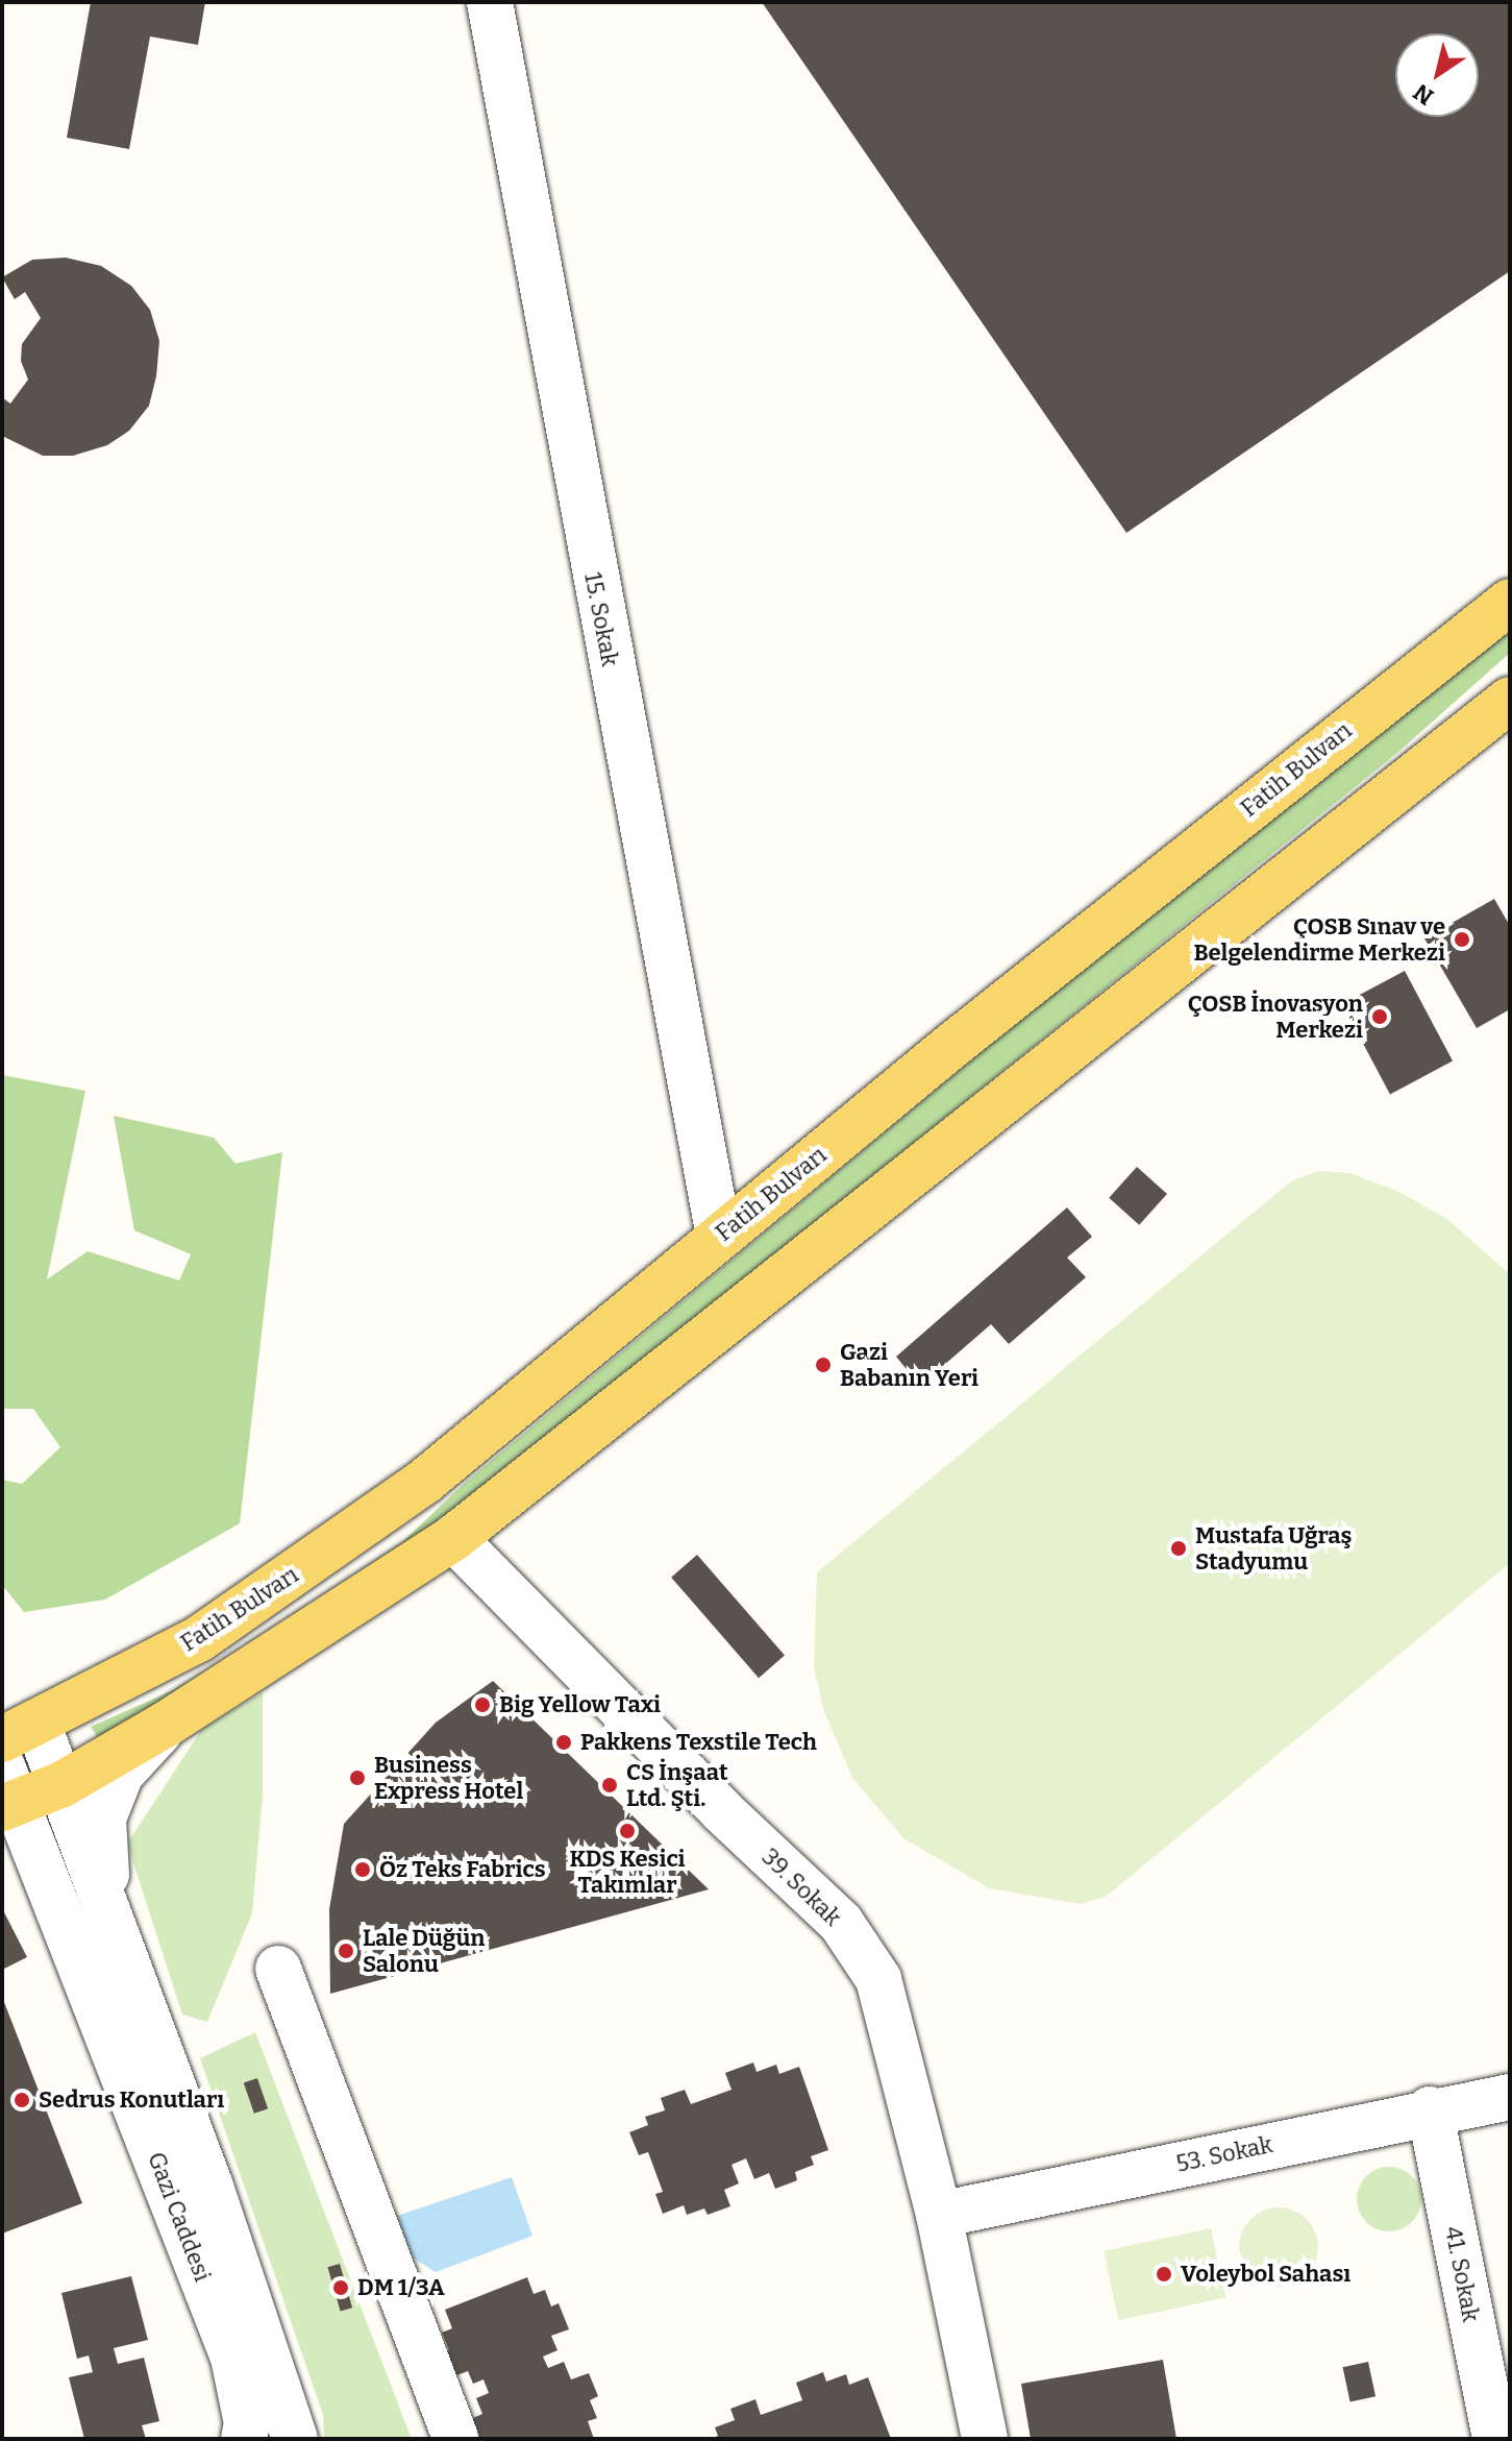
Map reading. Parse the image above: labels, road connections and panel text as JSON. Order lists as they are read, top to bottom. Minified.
{"streets":{"main road":["Fatih Bulvarı"],"street":["15. Sokak","39. Sokak","53. Sokak","Gazi Caddesi","41. Sokak"]},"crossings":[["15. Sokak","Fatih Bulvarı"],["39. Sokak","53. Sokak"],["53. Sokak","41. Sokak"]],"places":["ÇOSB Sınav ve Belgelendirme Merkezi","ÇOSB İnovasyon Merkezi","Gazi Babanın Yeri","Mustafa Uğraş Stadyumu","Big Yellow Taxi","Pakkens Texstile Tech","Business Express Hotel","CS İnşaat Ltd. Şti.","KDS Kesici Takımlar","Öz Teks Fabrics","Lale Düğün Salonu","Sedrus Konutları","Voleybol Sahası","DM 1/3A"],"north":"bottom left"}
